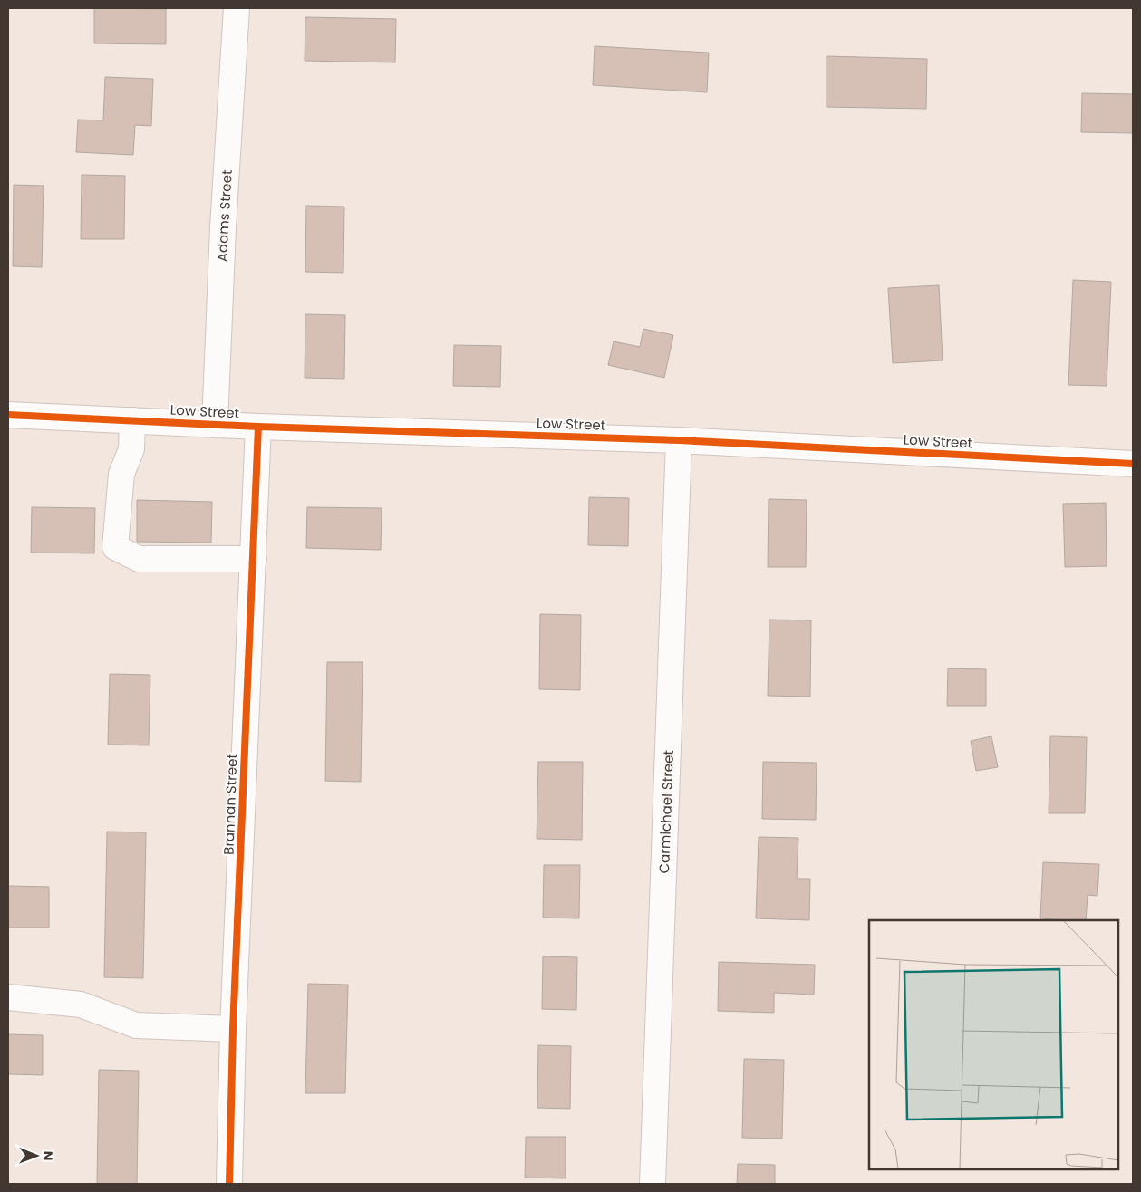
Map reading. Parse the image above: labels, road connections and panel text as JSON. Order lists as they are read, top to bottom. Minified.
{"streets":{"street":["Adams Street","Low Street","Brannan Street","Carmichael Street"]},"crossings":[["Adams Street","Low Street"],["Low Street","Brannan Street"],["Low Street","Carmichael Street"]],"north":"right"}
